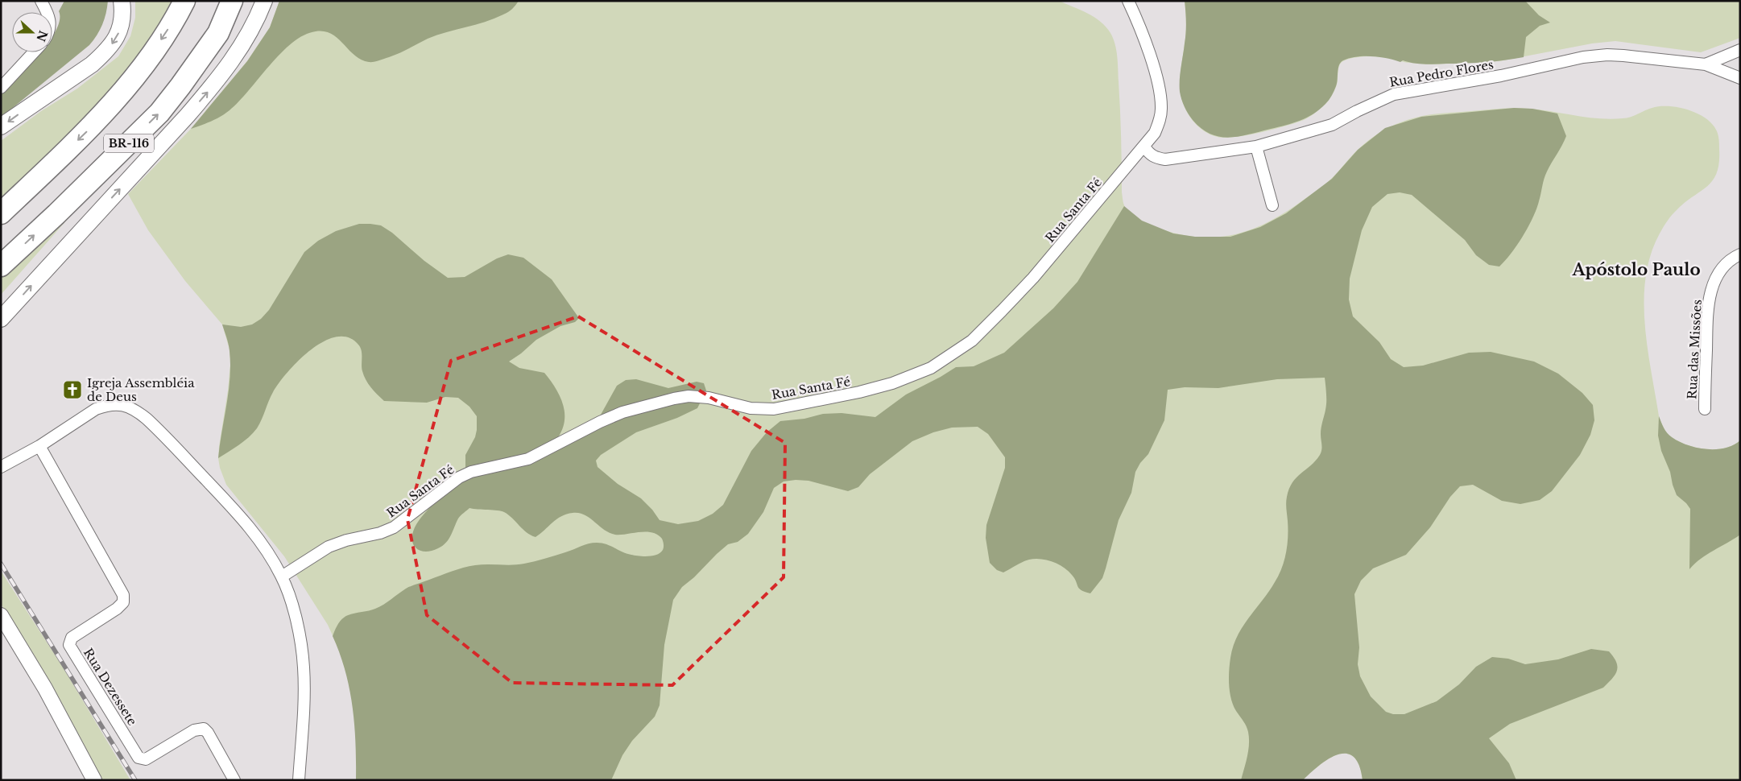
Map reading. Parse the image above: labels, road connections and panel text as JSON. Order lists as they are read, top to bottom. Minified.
{"streets":{"highway":["BR-116"],"street":["Rua Pedro Flores","Rua Santa Fé","Rua das Missões","Rua Dezessete"]},"crossings":[["Rua Pedro Flores","Rua Santa Fé"]],"districts":["Apóstolo Paulo"],"places":{"church":["Igreja Assembléia de Deus"]},"north":"right"}
